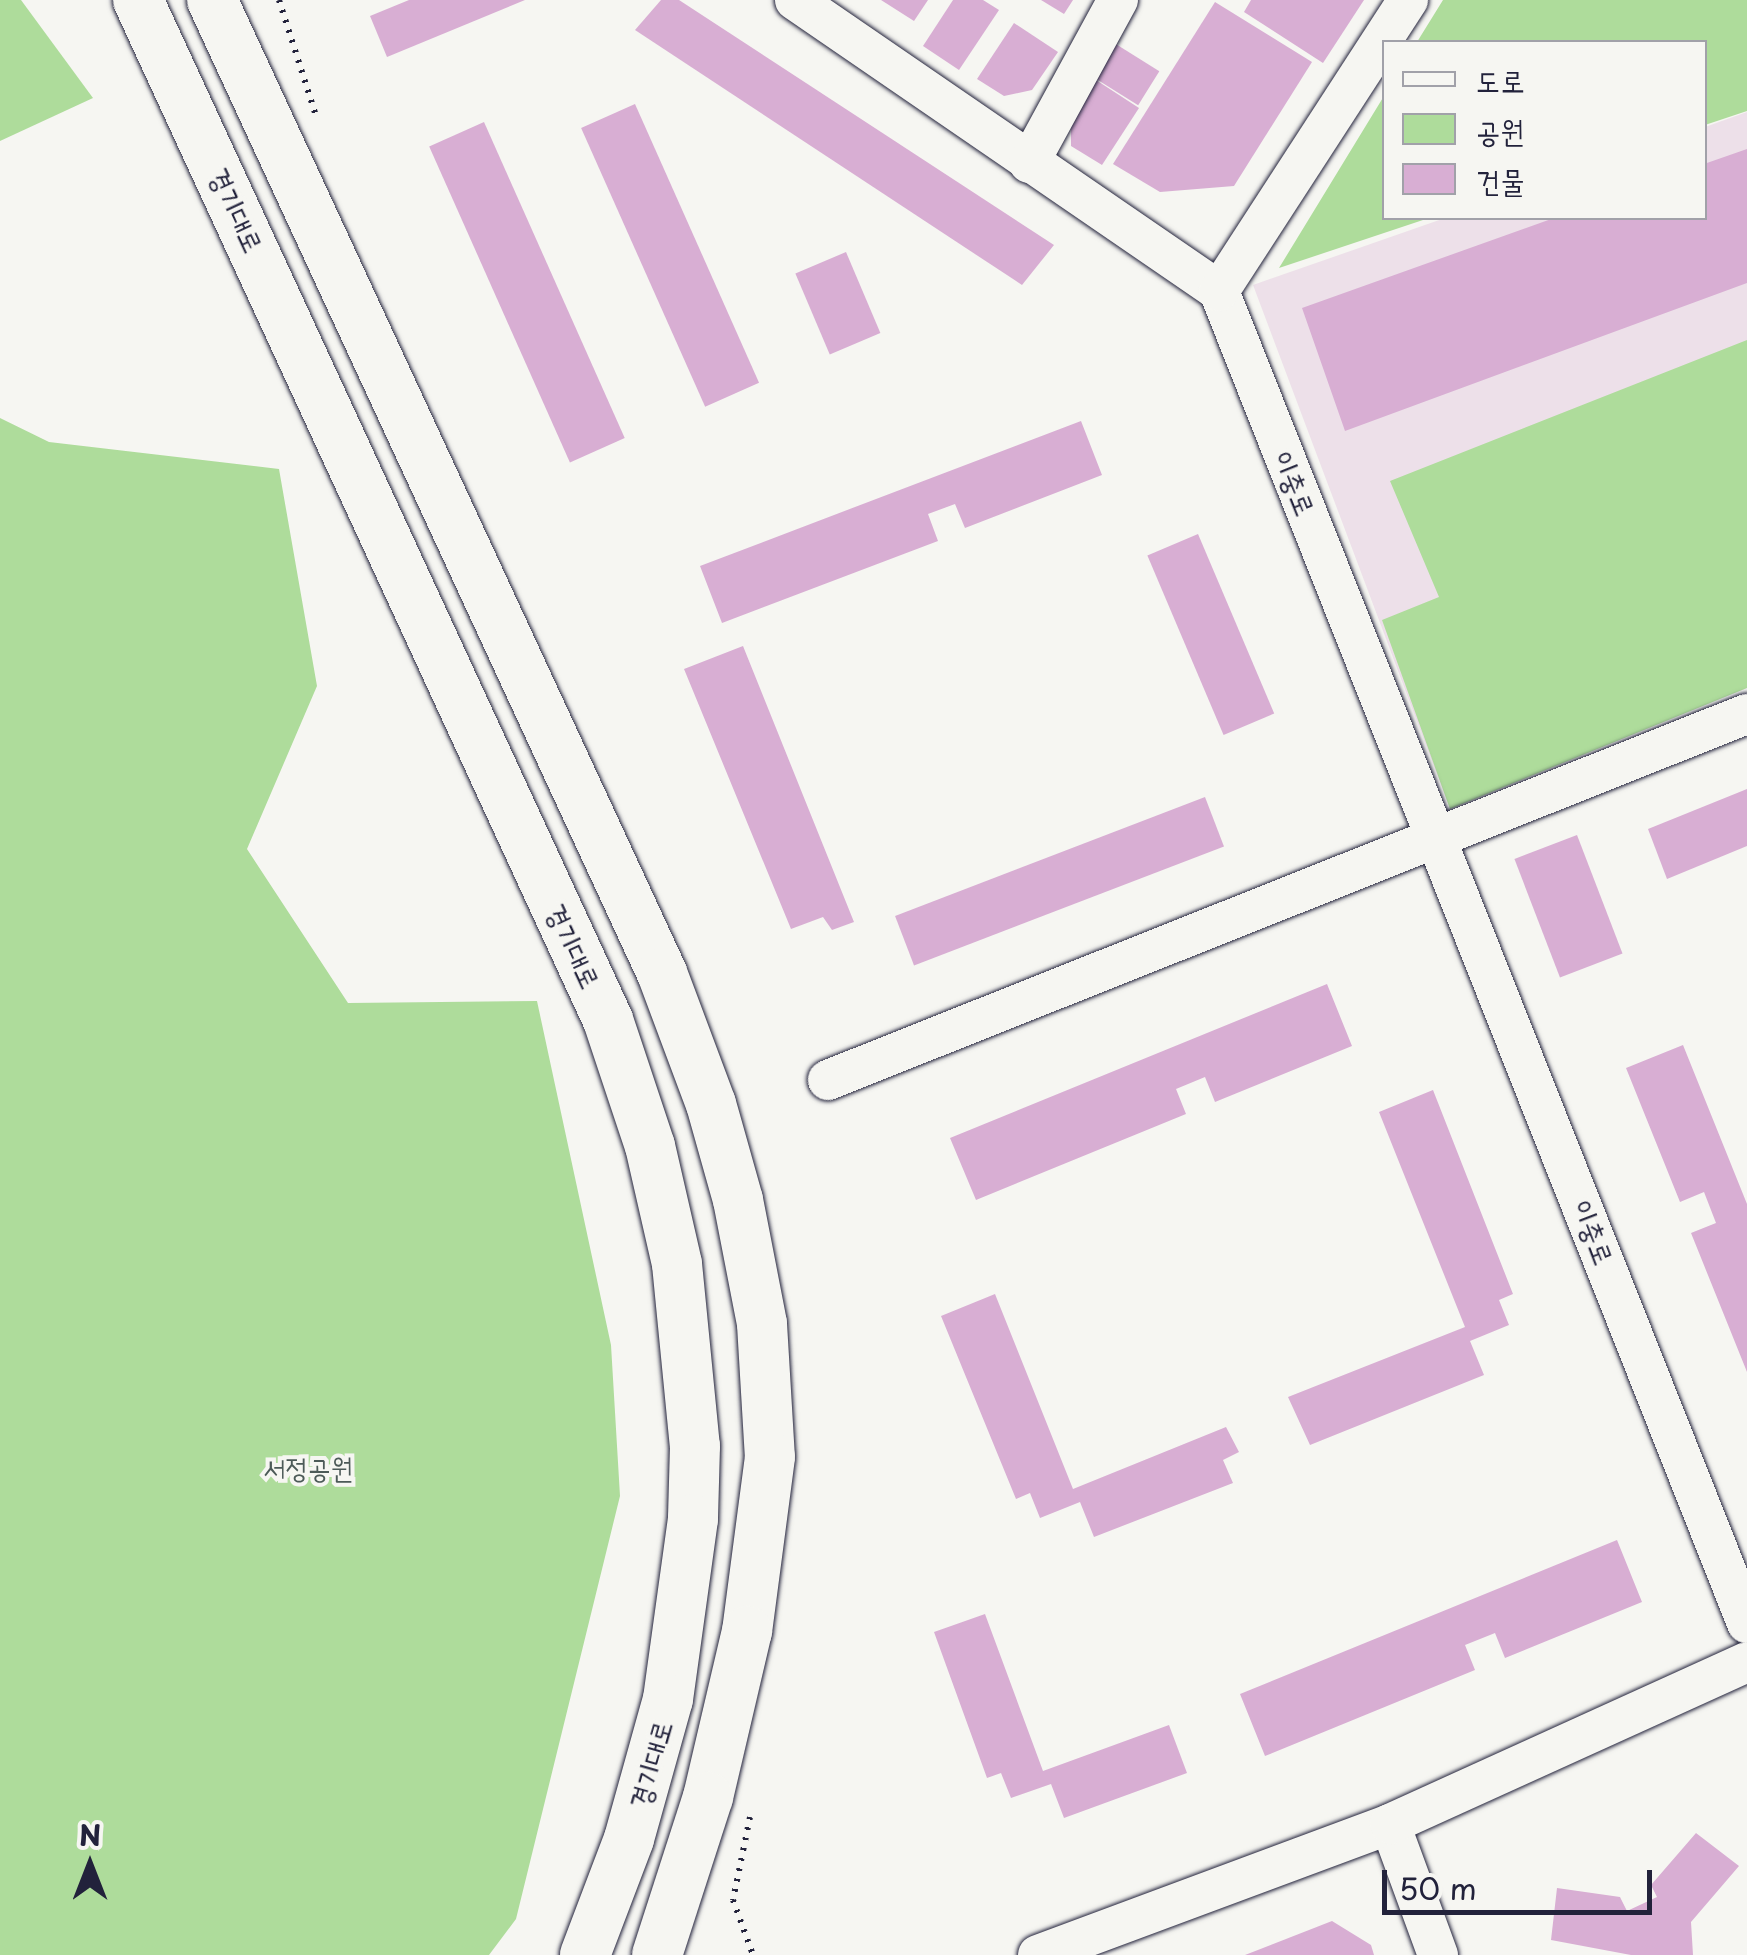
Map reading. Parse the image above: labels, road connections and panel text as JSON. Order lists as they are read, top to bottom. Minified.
{"streets":{"main road":["경기대로"],"street":["이충로"]},"parks":["서정공원"],"legend":["도로","공원","건물"],"scale_bar":"50 m","north":"top"}
